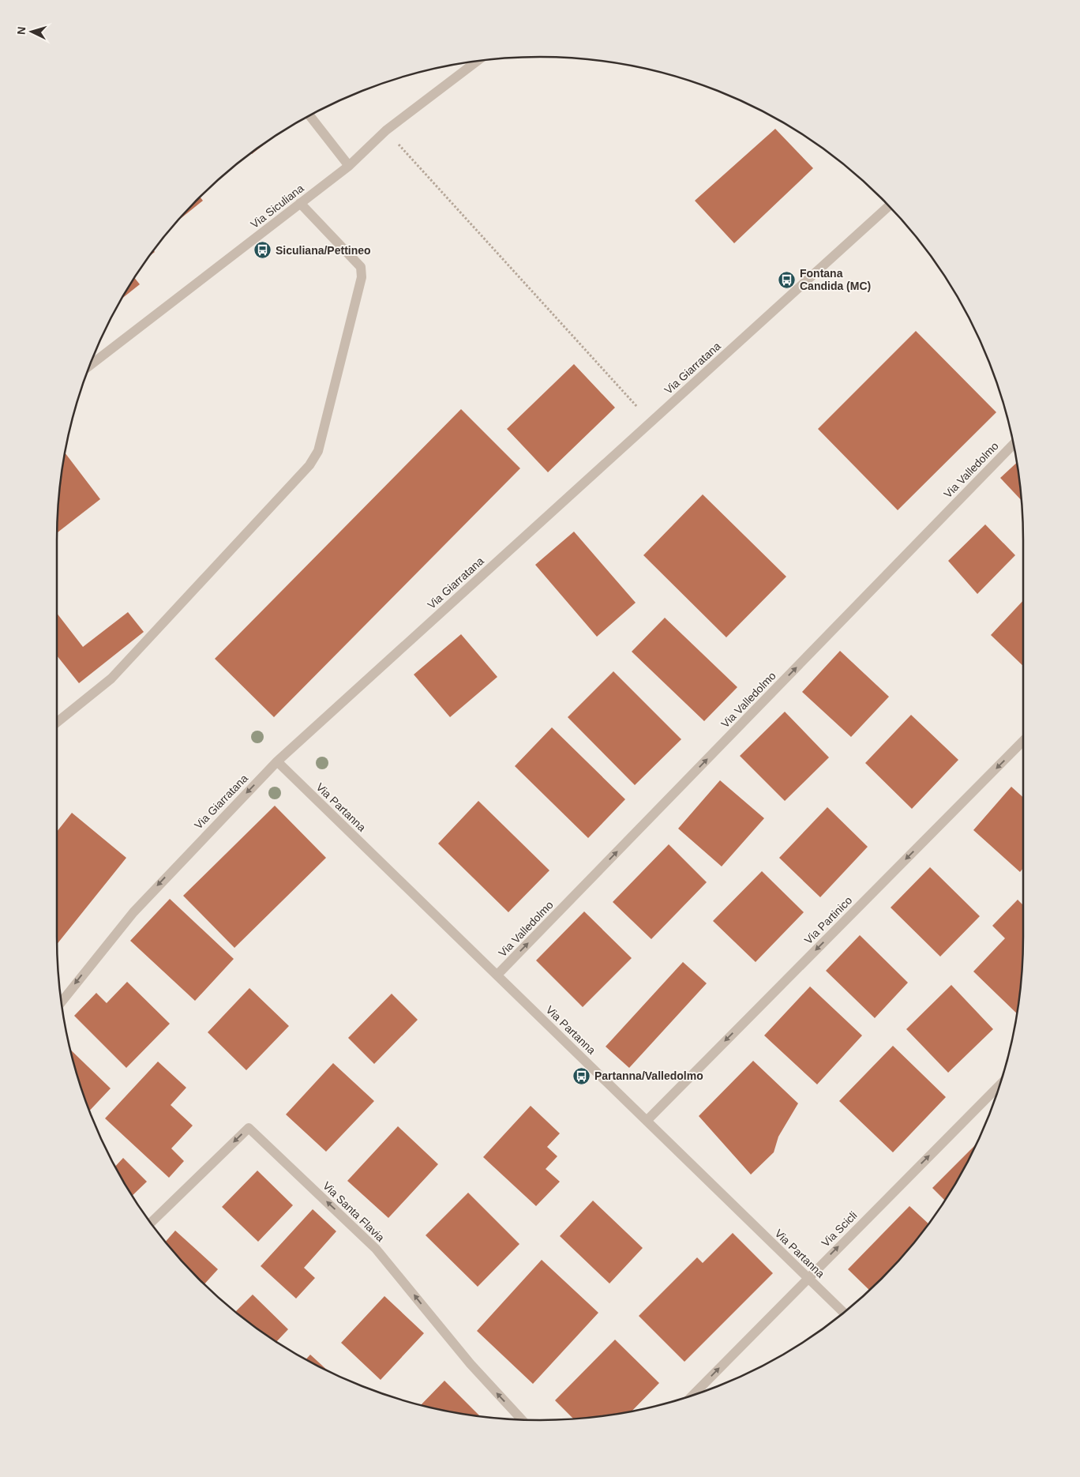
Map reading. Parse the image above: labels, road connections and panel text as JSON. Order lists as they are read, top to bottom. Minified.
{"streets":{"street":["Via Siculiana","Via Giarratana","Via Valledolmo","Via Partanna","Via Partinico","Via Santa Flavia","Via Scicli"]},"crossings":[["Via Giarratana","Via Partanna"],["Via Valledolmo","Via Partanna"],["Via Partanna","Via Partinico"],["Via Partanna","Via Scicli"]],"one_way":["Via Valledolmo","Via Partinico","Via Scicli"],"places":{"bus stop":["Siculiana/Pettineo","Fontana Candida (MC)","Partanna/Valledolmo"]},"north":"left"}
